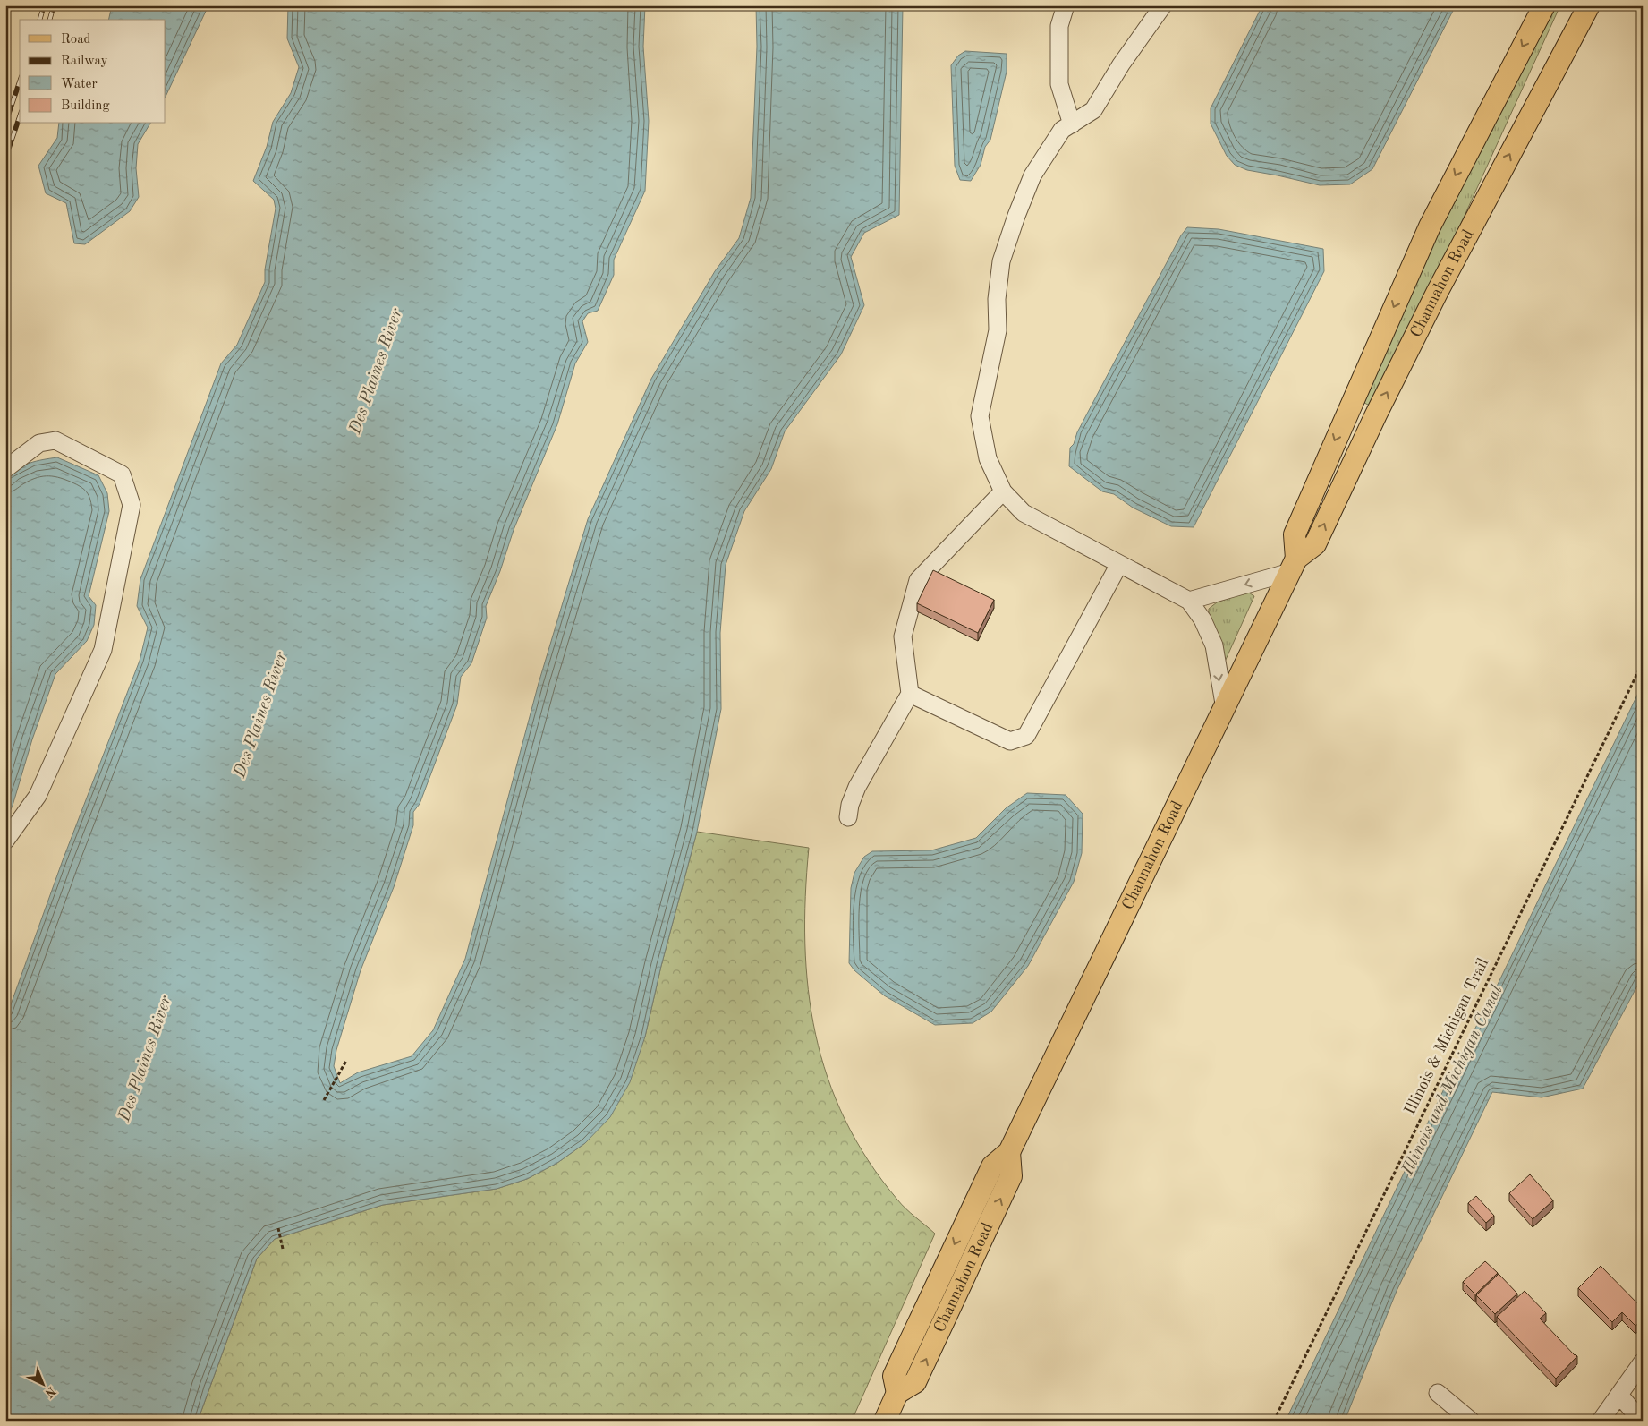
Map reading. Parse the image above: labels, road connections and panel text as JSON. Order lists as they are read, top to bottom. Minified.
{"streets":{"main road":["Channahon Road"],"path":["Illinois & Michigan Trail"]},"water":["Des Plaines River","Illinois and Michigan Canal"],"legend":["Road","Railway","Water","Building"],"north":"bottom right"}
